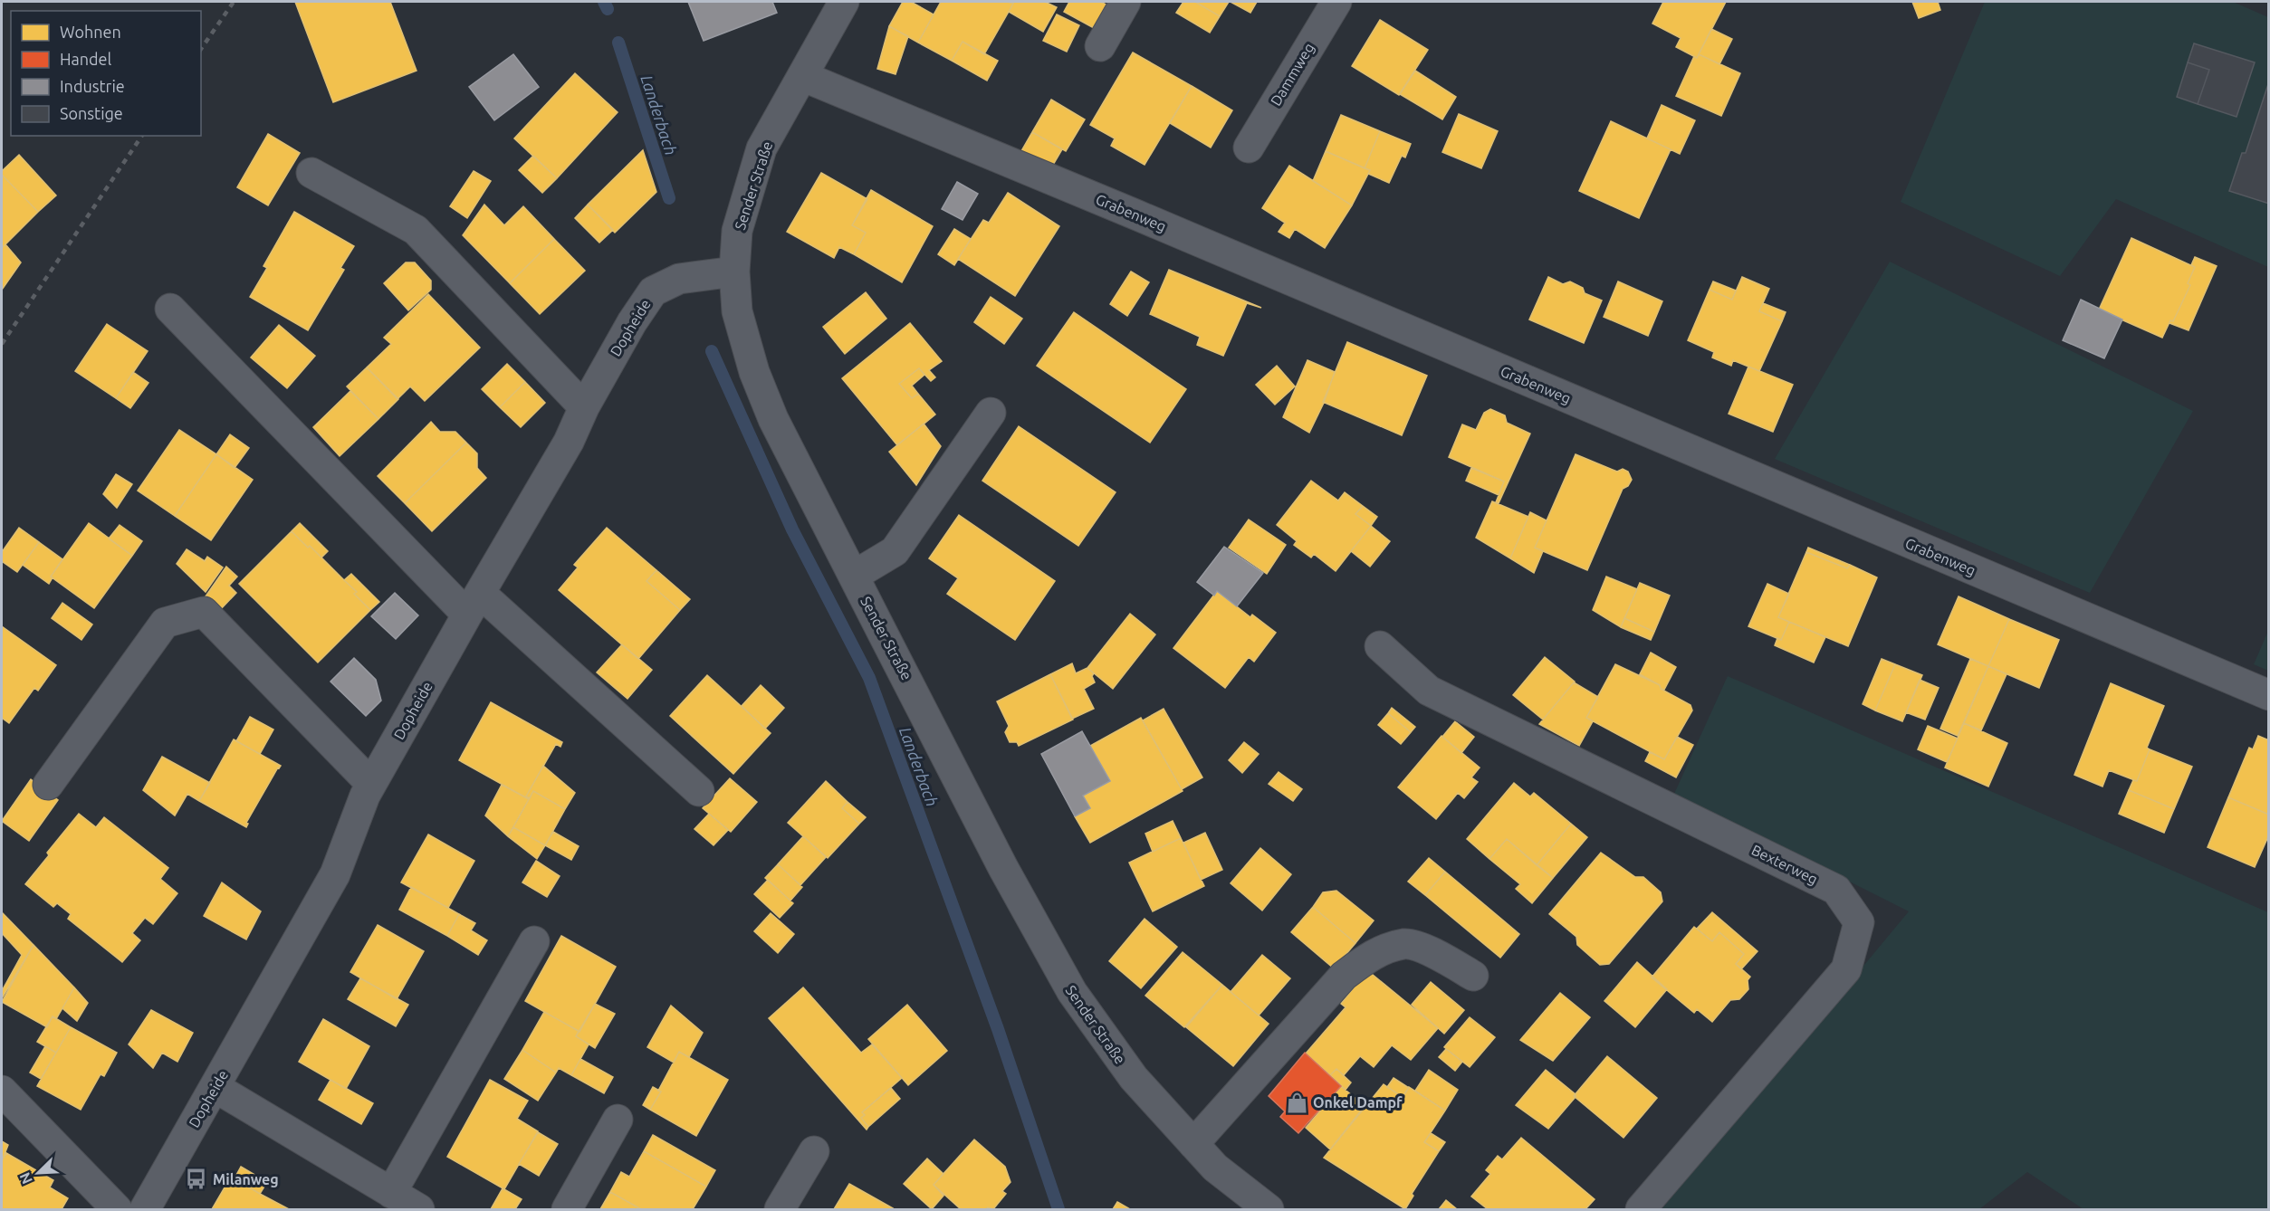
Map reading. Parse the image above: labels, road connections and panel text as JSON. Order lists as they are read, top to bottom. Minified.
{"streets":{"street":["Dammweg","Sender Straße","Grabenweg","Dopheide","Bexterweg"]},"crossings":[["Sender Straße","Grabenweg"],["Sender Straße","Dopheide"]],"water":["Landerbach"],"places":{"shop":["Onkel Dampf"],"bus stop":["Milanweg"]},"legend":["Wohnen","Handel","Industrie","Sonstige"],"north":"bottom left"}
